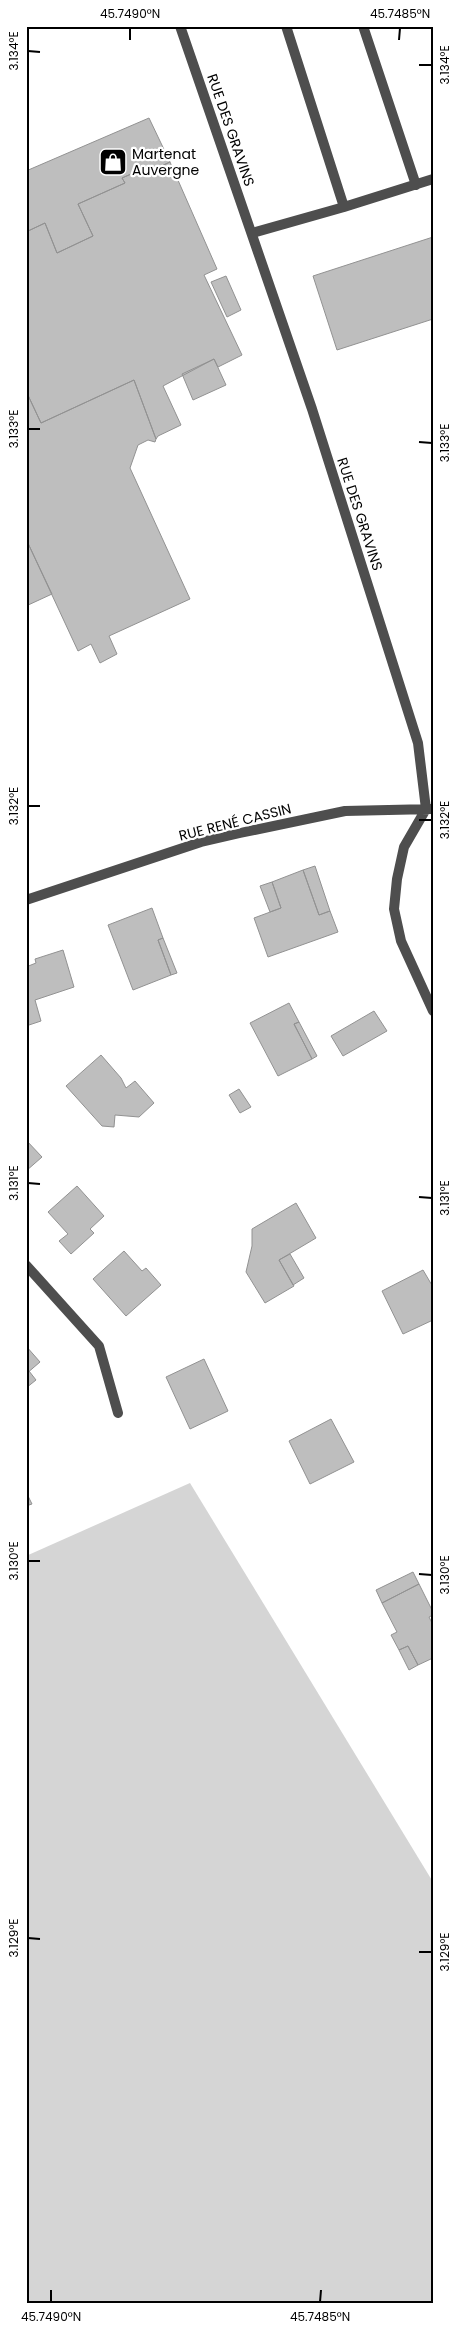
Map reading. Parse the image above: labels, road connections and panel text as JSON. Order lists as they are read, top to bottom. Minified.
{"streets":{"street":["RUE DES GRAVINS","RUE RENÉ CASSIN"]},"crossings":[["RUE DES GRAVINS","RUE RENÉ CASSIN"]],"places":{"shop":["Martenat Auvergne"]},"coordinates":["45.7490°N","45.7485°N","3.134°E","3.133°E","3.132°E","3.131°E","3.130°E","3.129°E"]}
